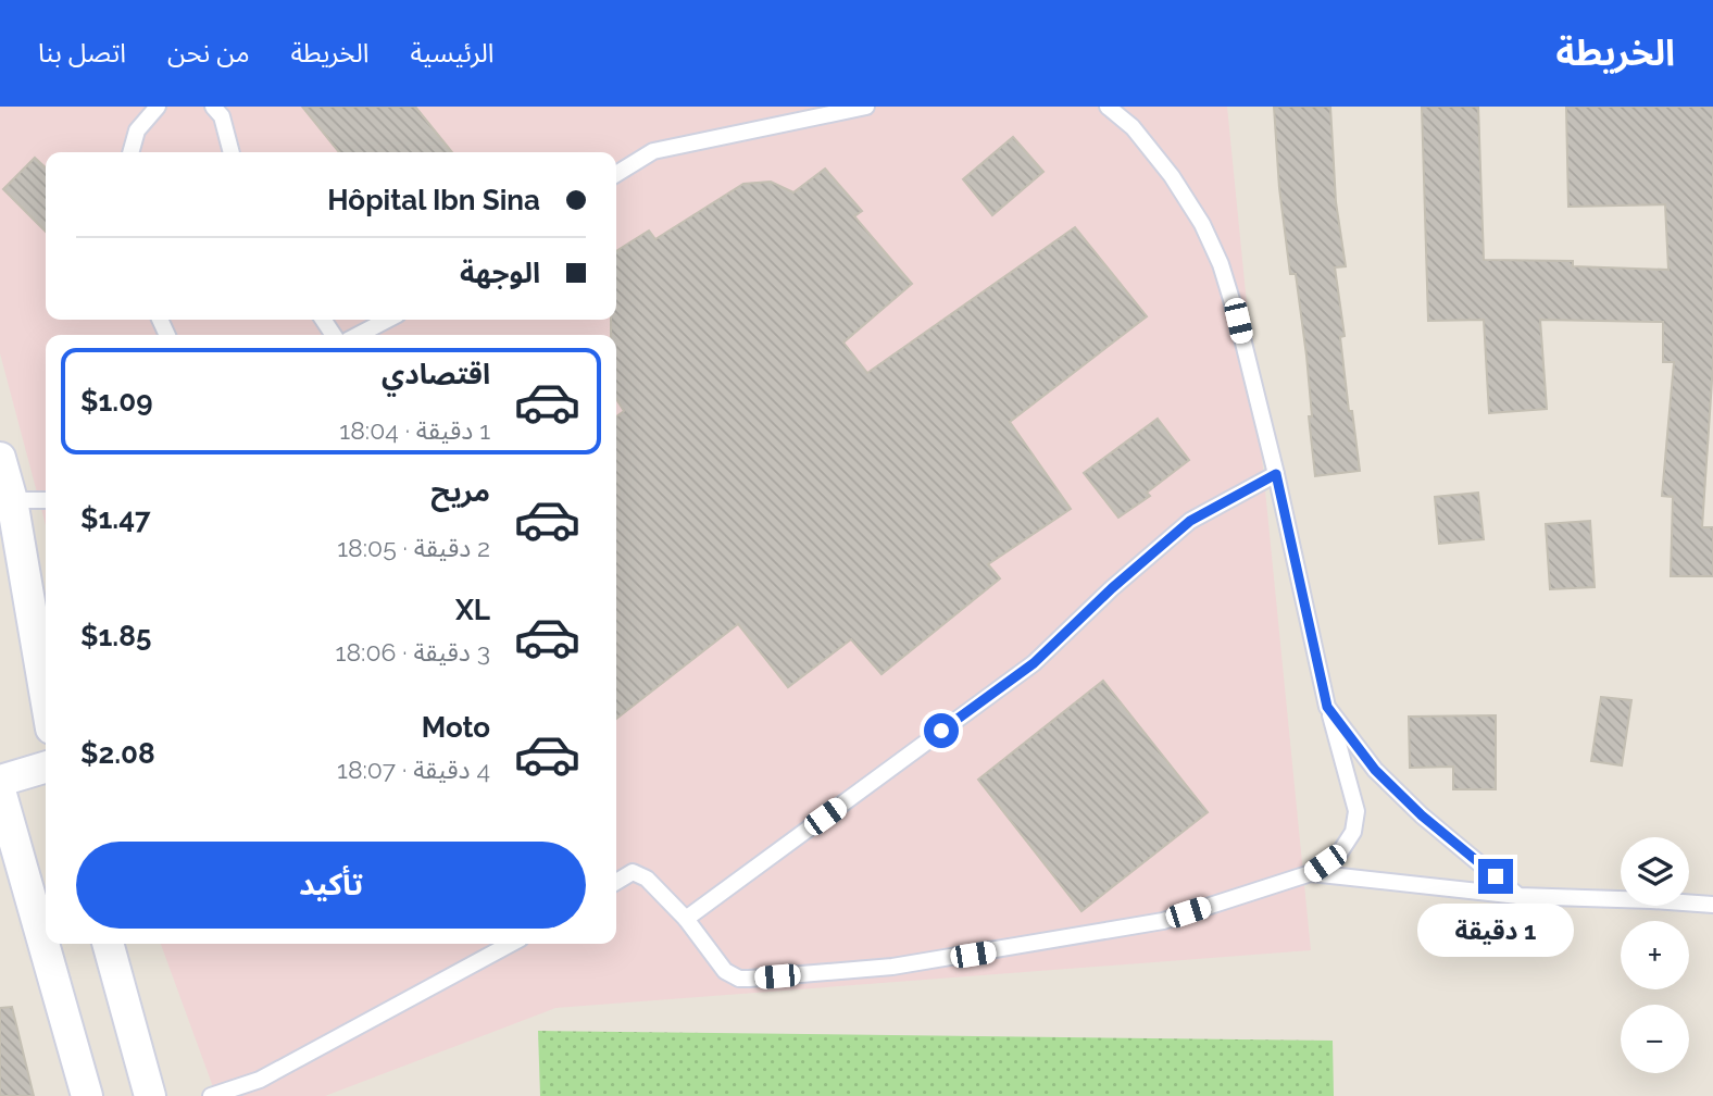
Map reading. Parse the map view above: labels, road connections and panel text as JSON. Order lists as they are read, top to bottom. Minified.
{"page":{"header":"الخريطة","nav":["الرئيسية","الخريطة","من نحن","اتصل بنا"],"banner":["Hôpital Ibn Sina","الوجهة"],"list":[{"name":"اقتصادي","note":"1 دقيقة · 18:04","value":"$1.09"},{"name":"مريح","note":"2 دقيقة · 18:05","value":"$1.47"},{"name":"XL","note":"3 دقيقة · 18:06","value":"$1.85"},{"name":"Moto","note":"4 دقيقة · 18:07","value":"$2.08"}],"buttons":"تأكيد","map_buttons":["+","−"],"bubble":"1 دقيقة"}}
